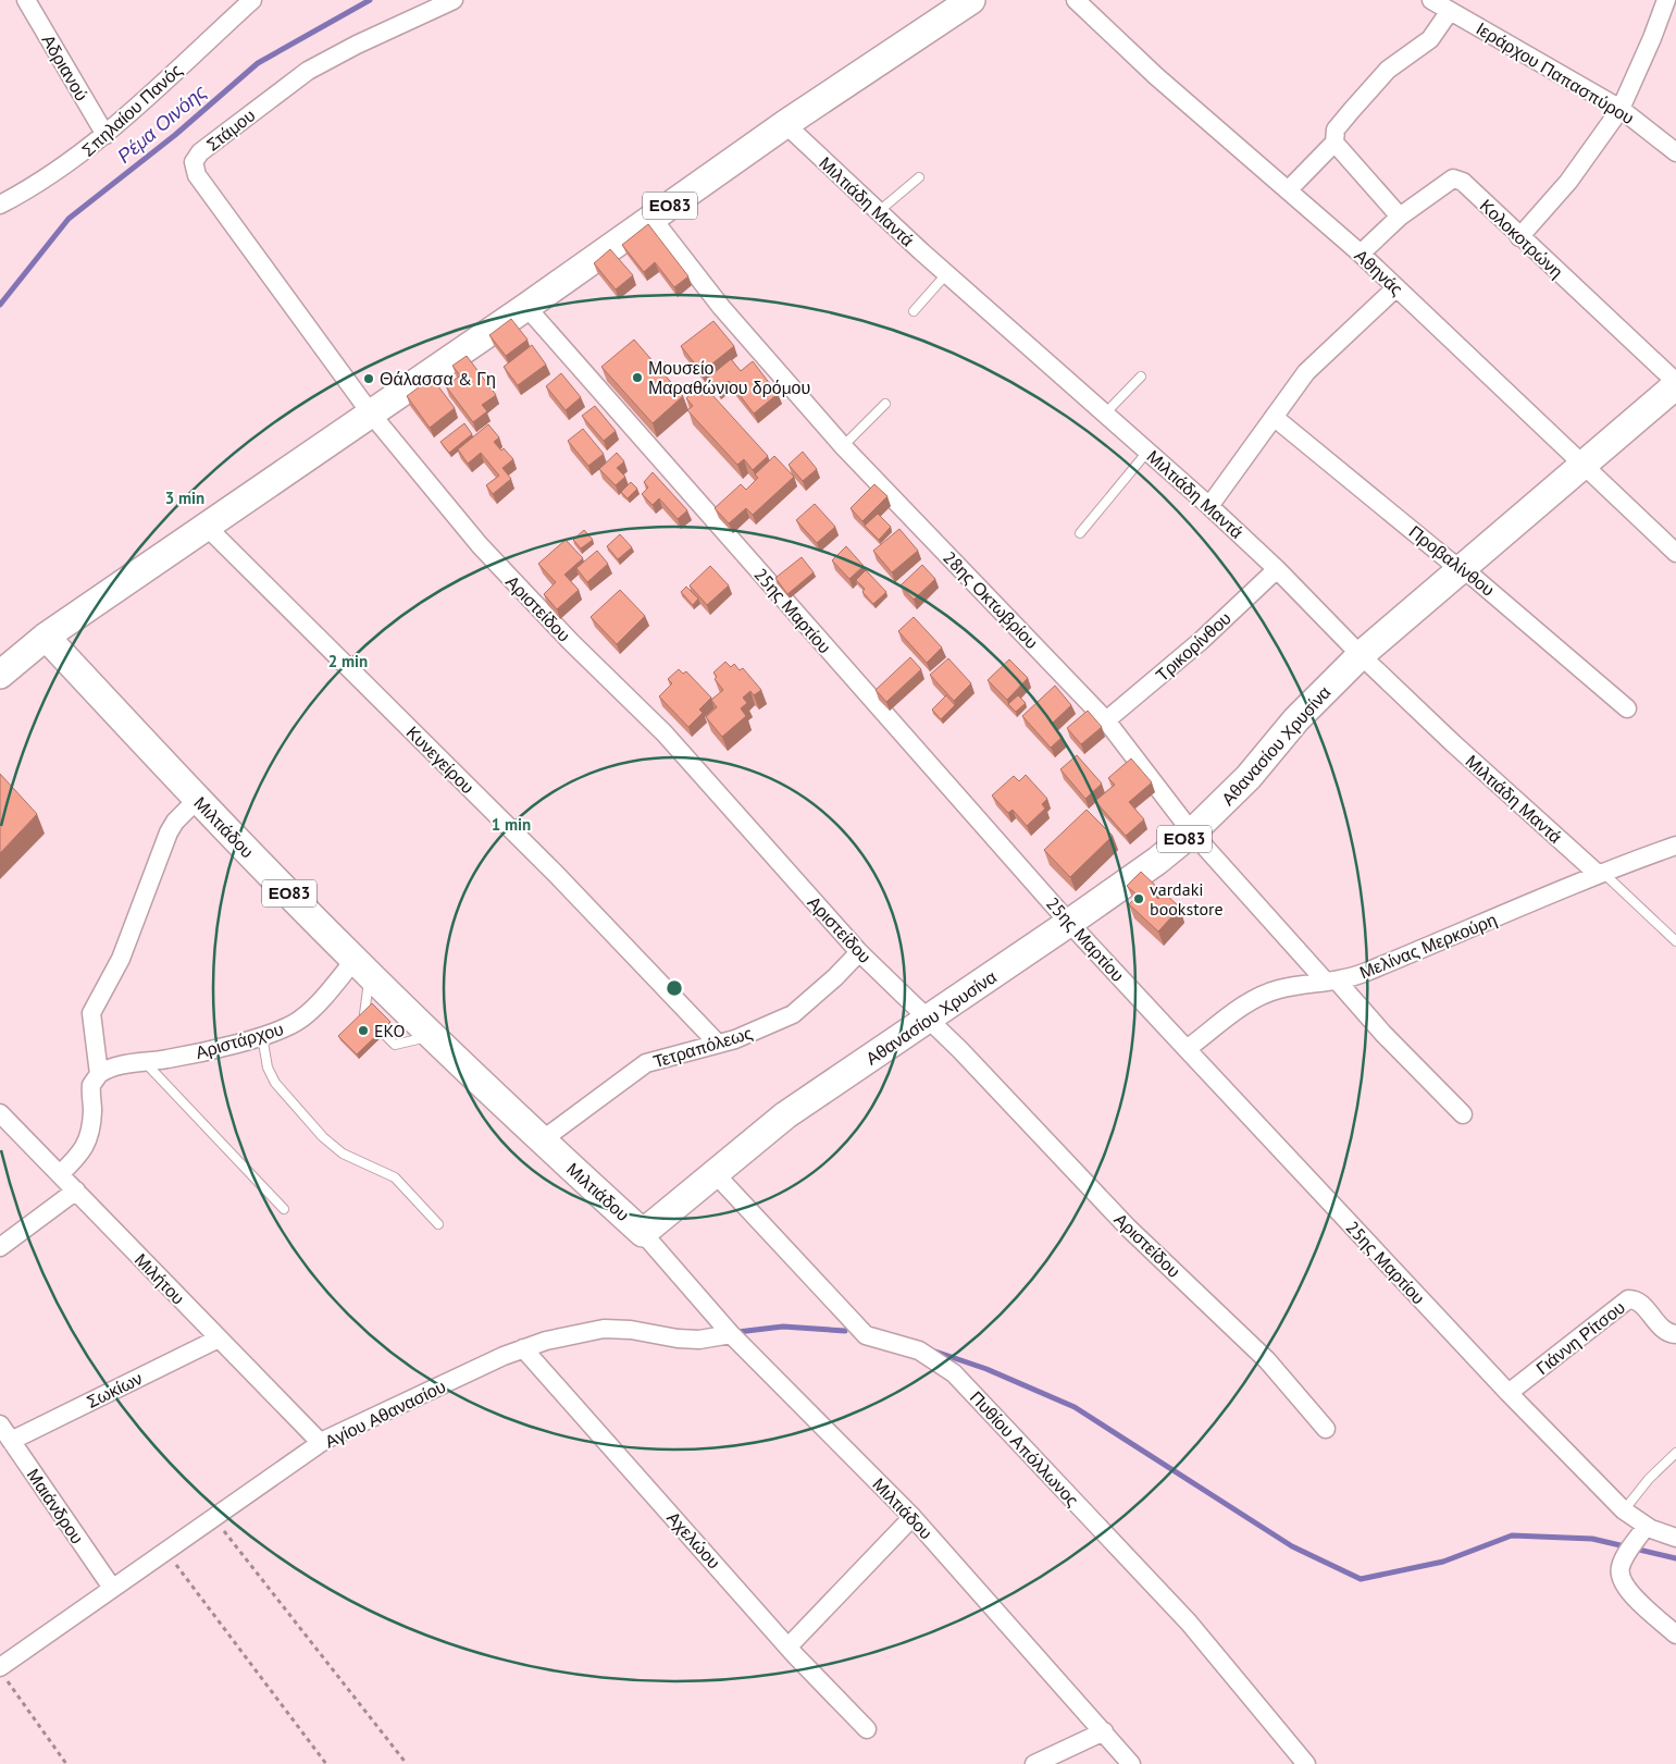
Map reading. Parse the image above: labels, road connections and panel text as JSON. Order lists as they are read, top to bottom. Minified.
{"streets":{"main road":["ΕΟ83","Αθανασίου Χρυσίνα","Μιλτιάδου"],"street":["Αδριανού","Ιεράρχου Παπασπύρου","Σπηλαίου Πανός","Στάμου","Μιλτιάδη Μαντά","Κολοκοτρώνη","Αθηνάς","Προβαλίνθου","28ης Οκτωβρίου","Αριστείδου","25ης Μαρτίου","Τρικορίνθου","Κυνεγείρου","Μελίνας Μερκούρη","Αριστάρχου","Τετραπόλεως","Μιλήτου","Γιάννη Ρίτσου","Σωκίων","Αγίου Αθανασίου","Πυθίου Απόλλωνος","Μαιάνδρου","Αχελώου"]},"crossings":[["Αδριανού","Σπηλαίου Πανός"],["Στάμου","ΕΟ83"],["Στάμου","Αριστείδου"],["Μιλτιάδη Μαντά","ΕΟ83"],["Μιλτιάδη Μαντά","Τρικορίνθου"],["Μιλτιάδη Μαντά","Αθανασίου Χρυσίνα"],["Μιλτιάδη Μαντά","Μελίνας Μερκούρη"],["ΕΟ83","28ης Οκτωβρίου"],["ΕΟ83","Αριστείδου"],["ΕΟ83","25ης Μαρτίου"],["ΕΟ83","Κυνεγείρου"],["ΕΟ83","Μιλτιάδου"],["Κολοκοτρώνη","Αθηνάς"],["Κολοκοτρώνη","Αθανασίου Χρυσίνα"],["Αθηνάς","Αθανασίου Χρυσίνα"],["Προβαλίνθου","Αθανασίου Χρυσίνα"],["28ης Οκτωβρίου","Τρικορίνθου"],["28ης Οκτωβρίου","Αθανασίου Χρυσίνα"],["28ης Οκτωβρίου","Μελίνας Μερκούρη"],["Αριστείδου","Αθανασίου Χρυσίνα"],["Αριστείδου","Τετραπόλεως"],["25ης Μαρτίου","Αθανασίου Χρυσίνα"],["25ης Μαρτίου","Μελίνας Μερκούρη"],["25ης Μαρτίου","Γιάννη Ρίτσου"],["Αθανασίου Χρυσίνα","Μιλτιάδου"],["Αθανασίου Χρυσίνα","Πυθίου Απόλλωνος"],["Κυνεγείρου","Τετραπόλεως"],["Μιλτιάδου","Αριστάρχου"],["Μιλτιάδου","Τετραπόλεως"],["Μιλτιάδου","Αγίου Αθανασίου"],["Μιλήτου","Σωκίων"],["Μιλήτου","Αγίου Αθανασίου"],["Σωκίων","Μαιάνδρου"],["Αγίου Αθανασίου","Μαιάνδρου"],["Αγίου Αθανασίου","Αχελώου"]],"water":["Ρέμα Οινόης"],"places":["Μουσείο Μαραθώνιου δρόμου","Θάλασσα & Γη","vardaki bookstore","EKO"],"rings":["3 min","2 min","1 min"]}
